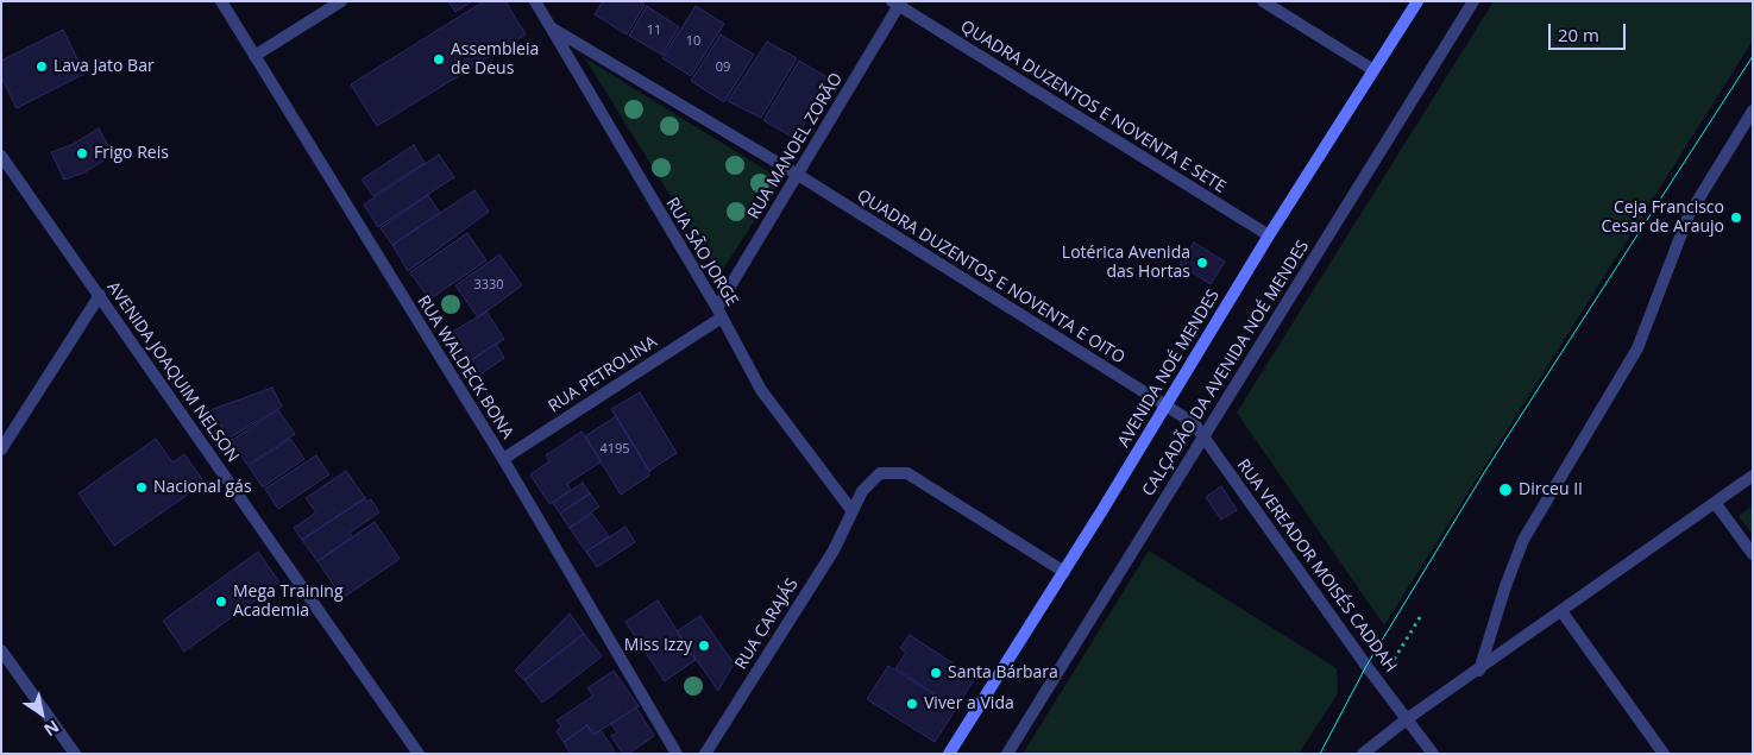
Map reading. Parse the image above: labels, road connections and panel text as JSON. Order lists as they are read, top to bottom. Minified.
{"streets":{"main road":["AVENIDA NOÉ MENDES"],"street":["QUADRA DUZENTOS E NOVENTA E SETE","RUA MANOEL ZORÃO","RUA SÃO JORGE","QUADRA DUZENTOS E NOVENTA E OITO","RUA WALDECK BONA","CALÇADÃO DA AVENIDA NOÉ MENDES","AVENIDA JOAQUIM NELSON","RUA PETROLINA","RUA VEREADOR MOISÉS CADDAH","RUA CARAJÁS"]},"crossings":[["QUADRA DUZENTOS E NOVENTA E SETE","RUA MANOEL ZORÃO"],["QUADRA DUZENTOS E NOVENTA E SETE","AVENIDA NOÉ MENDES"],["RUA MANOEL ZORÃO","RUA SÃO JORGE"],["RUA MANOEL ZORÃO","QUADRA DUZENTOS E NOVENTA E OITO"],["RUA MANOEL ZORÃO","RUA PETROLINA"],["RUA SÃO JORGE","QUADRA DUZENTOS E NOVENTA E OITO"],["RUA SÃO JORGE","RUA PETROLINA"],["RUA SÃO JORGE","RUA CARAJÁS"],["QUADRA DUZENTOS E NOVENTA E OITO","AVENIDA NOÉ MENDES"],["QUADRA DUZENTOS E NOVENTA E OITO","RUA VEREADOR MOISÉS CADDAH"],["RUA WALDECK BONA","RUA PETROLINA"],["AVENIDA NOÉ MENDES","RUA VEREADOR MOISÉS CADDAH"],["AVENIDA NOÉ MENDES","RUA CARAJÁS"],["CALÇADÃO DA AVENIDA NOÉ MENDES","RUA VEREADOR MOISÉS CADDAH"]],"places":["Assembleia de Deus","Lava Jato Bar","Frigo Reis","Ceja Francisco Cesar de Araujo","Lotérica Avenida das Hortas","Nacional gás","Dirceu II","Mega Training Academia","Miss Izzy","Santa Bárbara","Viver a Vida"],"house_numbers":["11","10","09","3330","4195"],"scale_bar":"20 m","north":"bottom right"}
